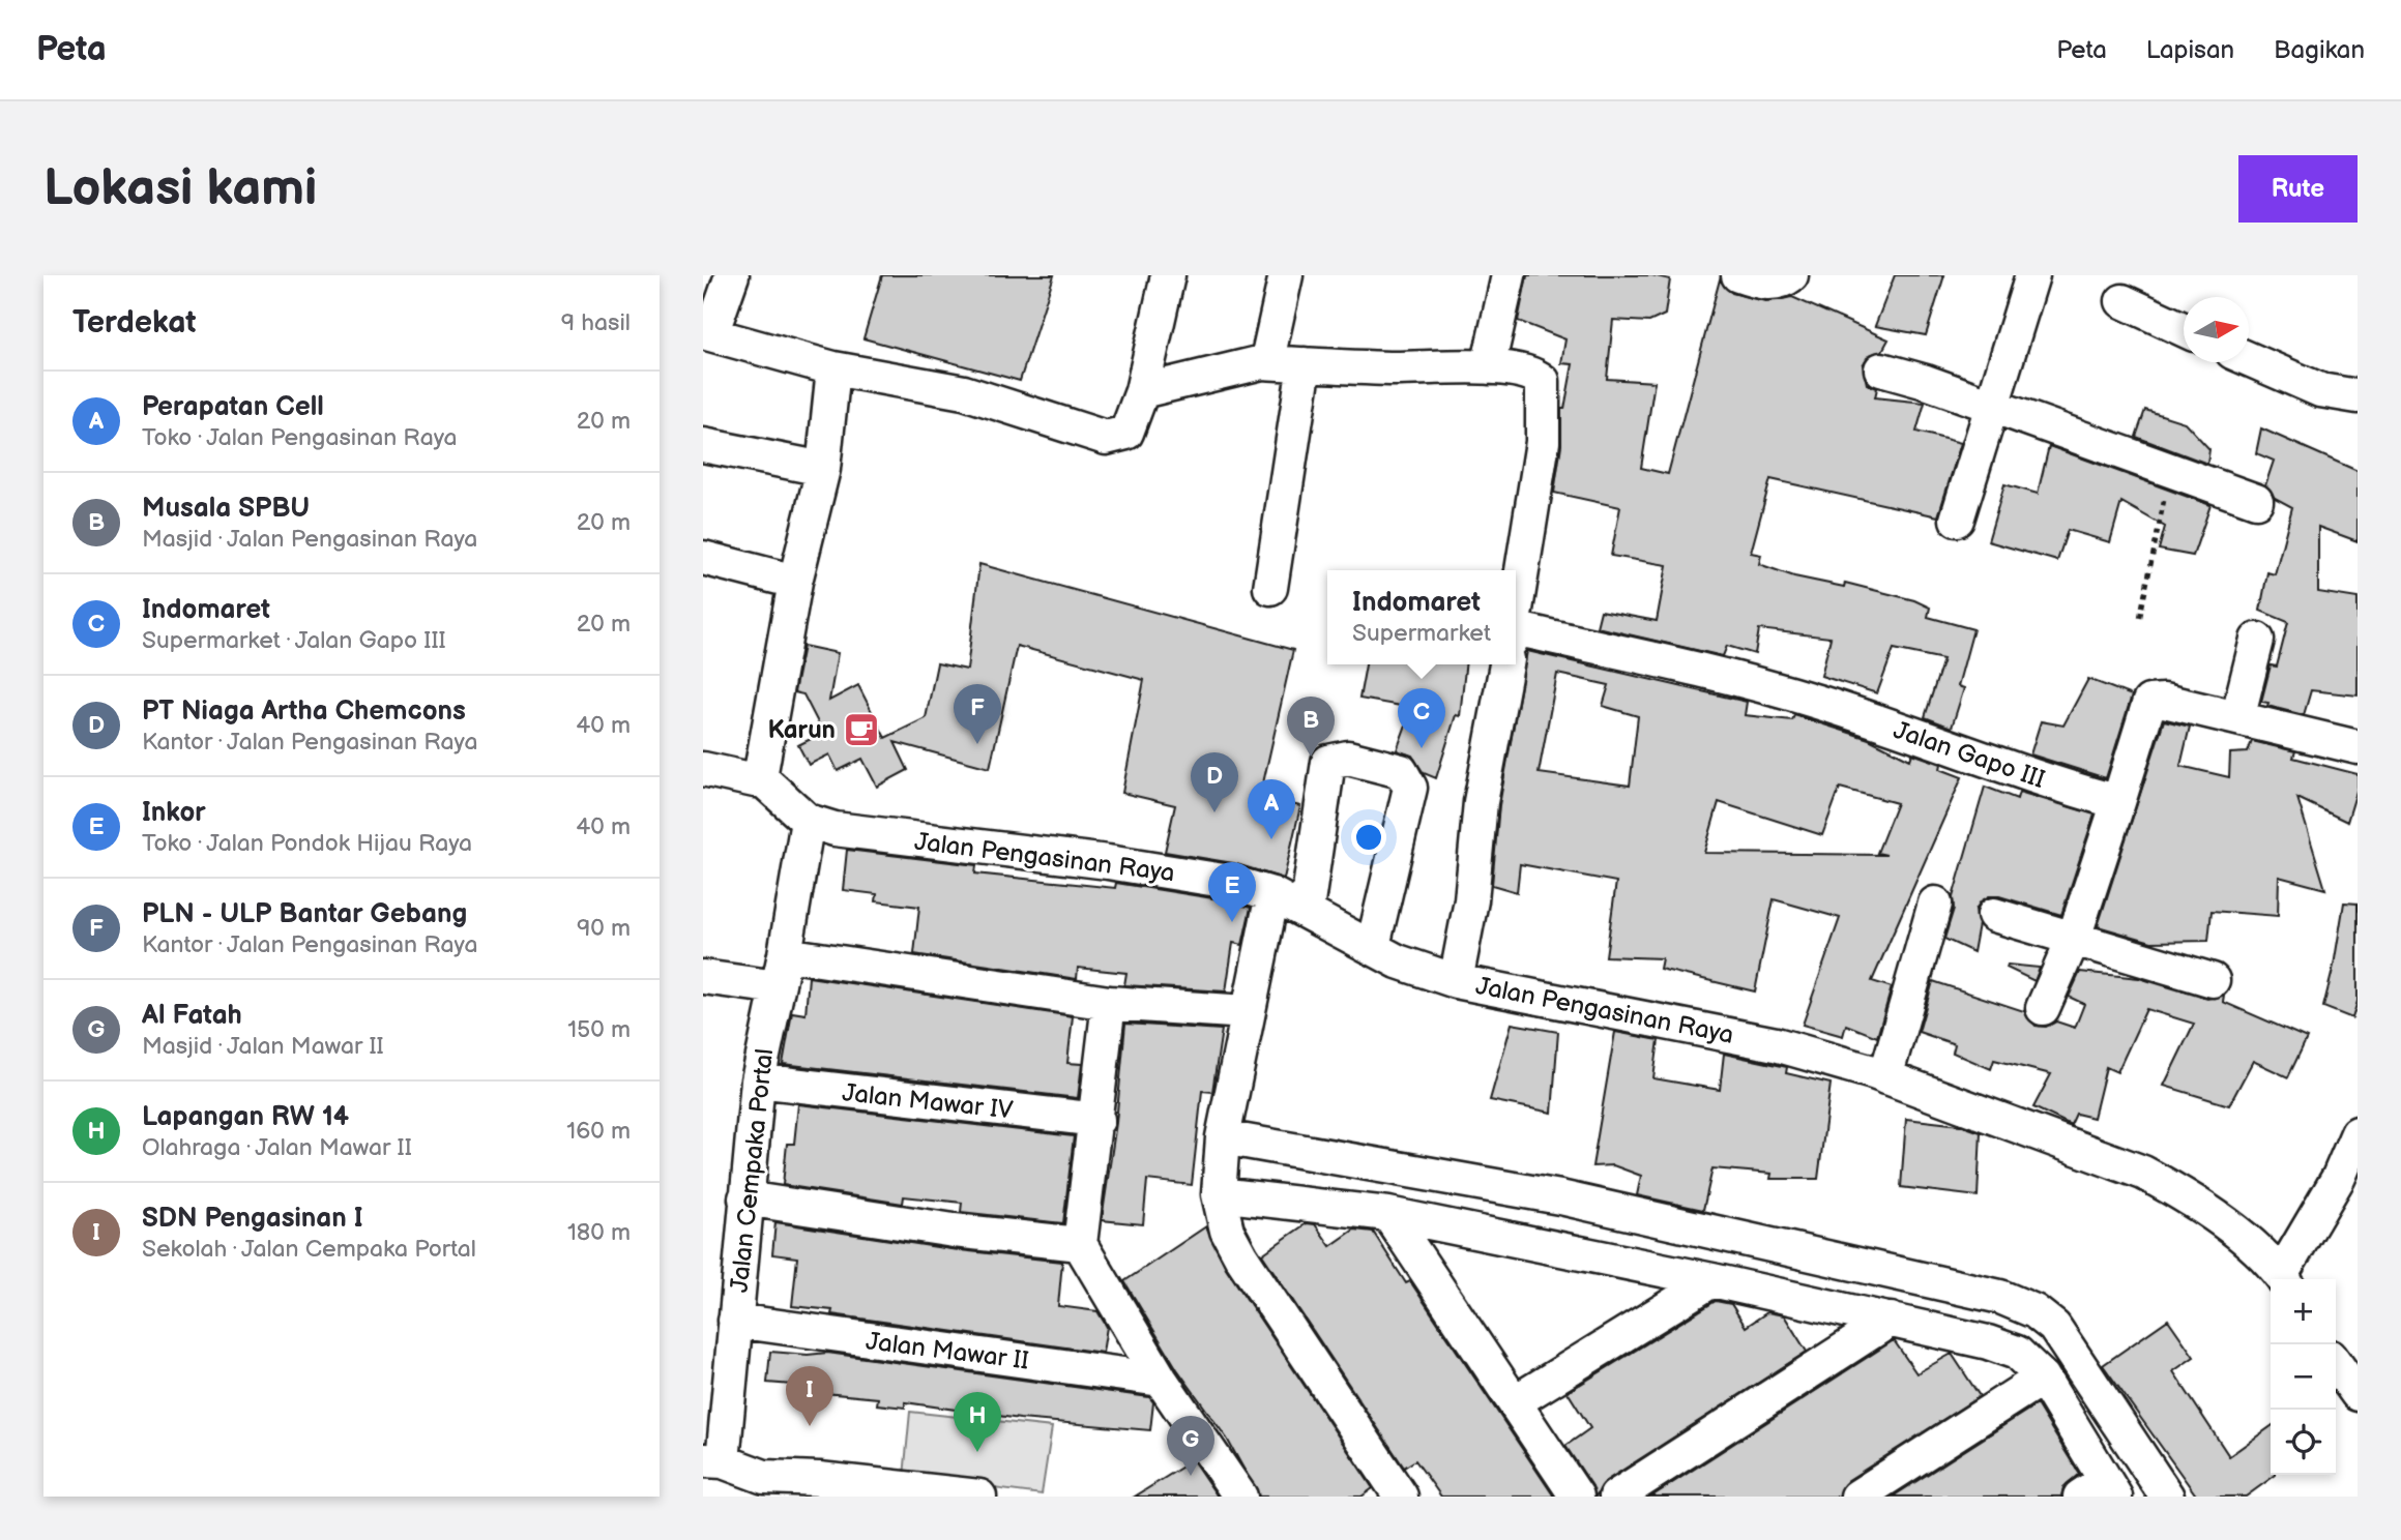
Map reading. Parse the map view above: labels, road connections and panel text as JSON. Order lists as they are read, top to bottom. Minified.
{"streets":{"street":["Jalan Gapo III","Jalan Pengasinan Raya","Jalan Mawar IV","Jalan Cempaka Portal","Jalan Mawar II"]},"crossings":[["Jalan Pengasinan Raya","Jalan Cempaka Portal"],["Jalan Mawar IV","Jalan Cempaka Portal"],["Jalan Cempaka Portal","Jalan Mawar II"]],"places":{"cafe":["Karun"]},"north":"right","page":{"header":"Peta","nav":["Peta","Lapisan","Bagikan"],"buttons":"Rute","title":"Lokasi kami","heading":["Terdekat","9 hasil"],"list":[{"mark":"A","name":"Perapatan Cell","note":"Toko · Jalan Pengasinan Raya","value":"20 m"},{"mark":"B","name":"Musala SPBU","note":"Masjid · Jalan Pengasinan Raya","value":"20 m"},{"mark":"C","name":"Indomaret","note":"Supermarket · Jalan Gapo III","value":"20 m"},{"mark":"D","name":"PT Niaga Artha Chemcons","note":"Kantor · Jalan Pengasinan Raya","value":"40 m"},{"mark":"E","name":"Inkor","note":"Toko · Jalan Pondok Hijau Raya","value":"40 m"},{"mark":"F","name":"PLN - ULP Bantar Gebang","note":"Kantor · Jalan Pengasinan Raya","value":"90 m"},{"mark":"G","name":"Al Fatah","note":"Masjid · Jalan Mawar II","value":"150 m"},{"mark":"H","name":"Lapangan RW 14","note":"Olahraga · Jalan Mawar II","value":"160 m"},{"mark":"I","name":"SDN Pengasinan I","note":"Sekolah · Jalan Cempaka Portal","value":"180 m"}],"popup":["Indomaret","Supermarket"],"pins":["F","C","B","D","A","E","I","H","G"],"map_buttons":["+","−"]}}
